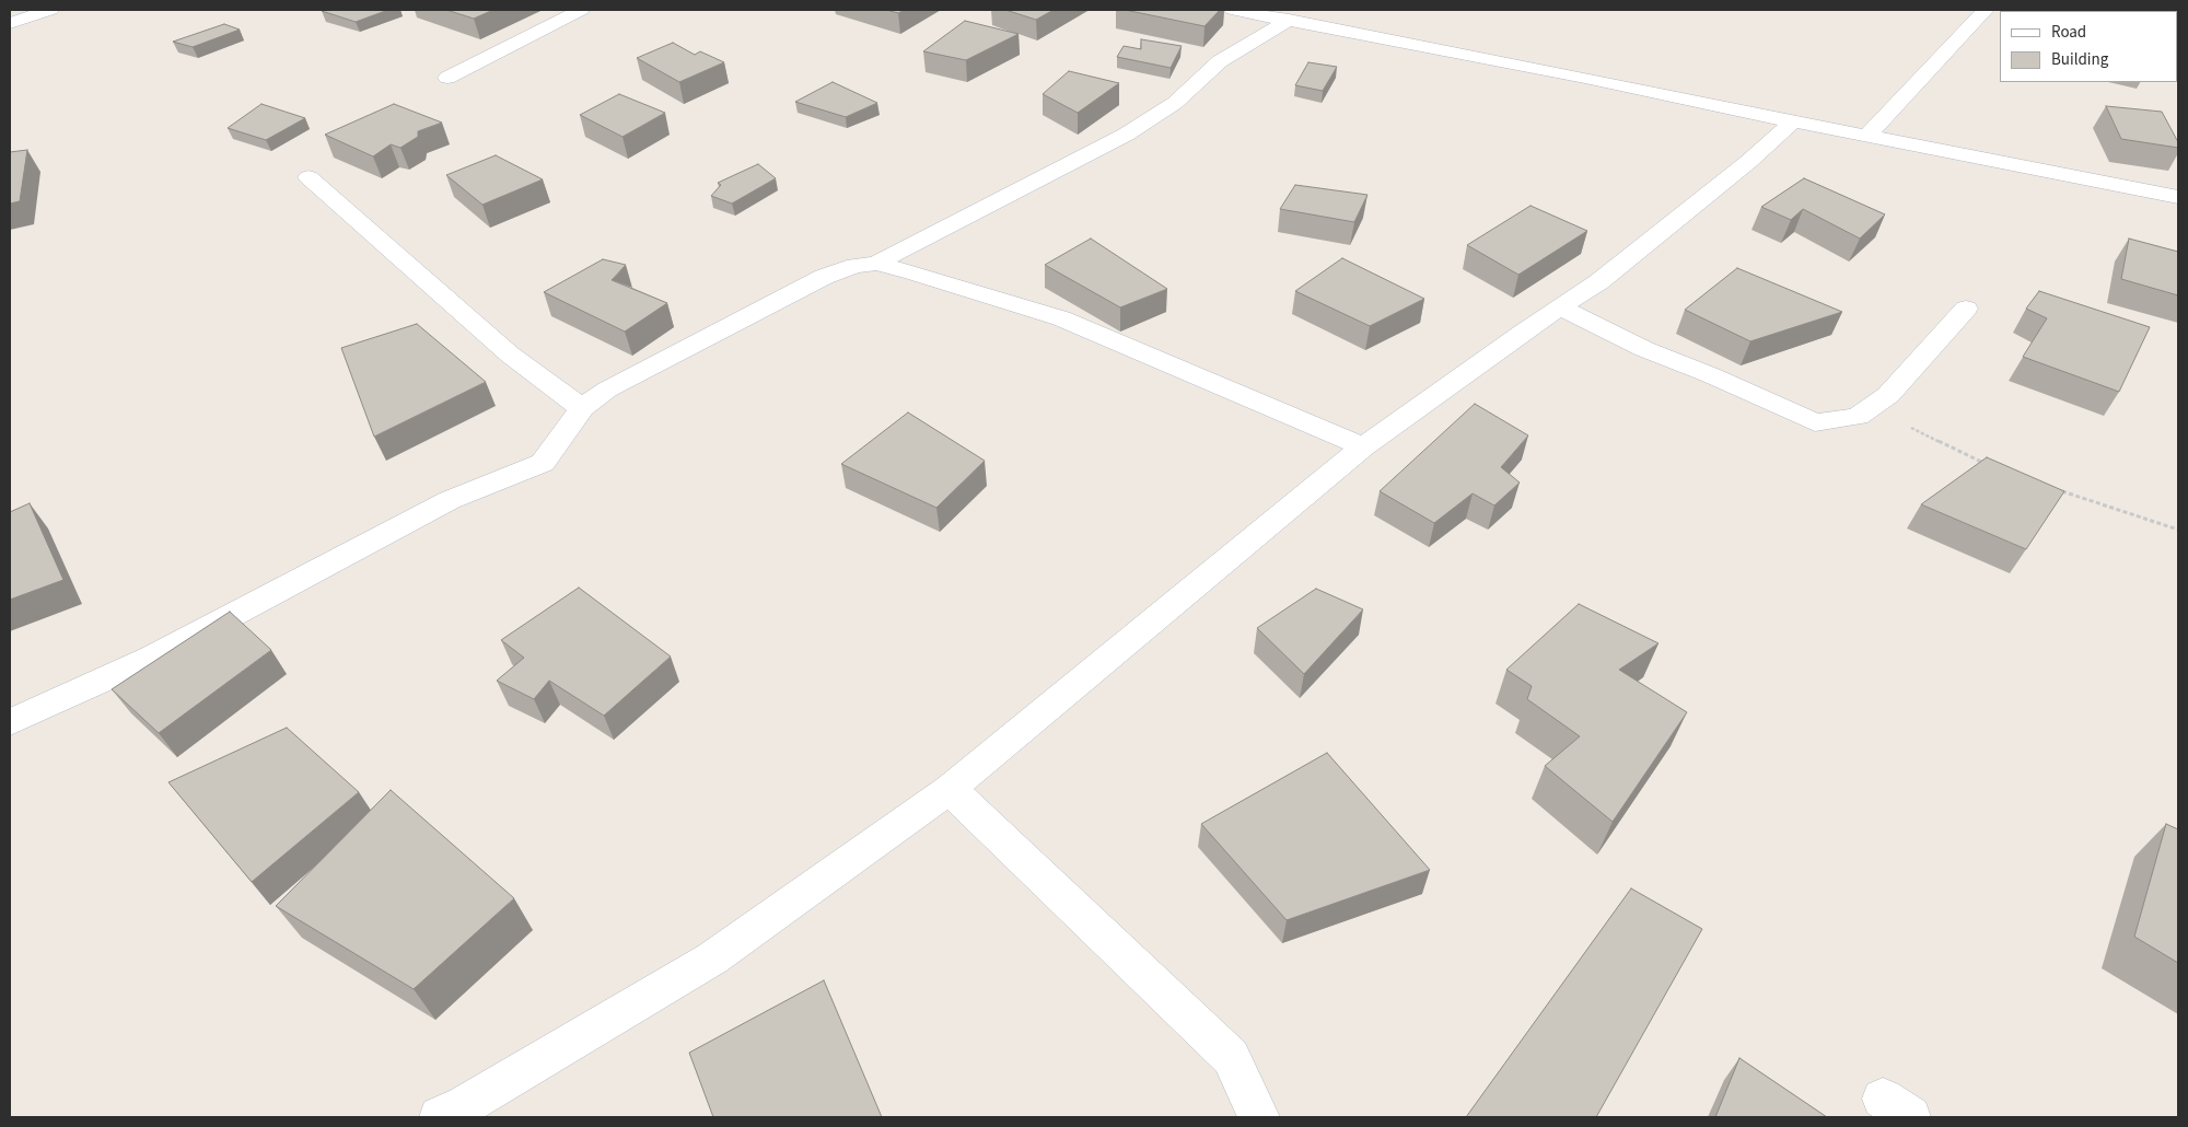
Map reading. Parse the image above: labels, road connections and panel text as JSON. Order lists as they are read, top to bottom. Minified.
{"legend":["Road","Building"]}
